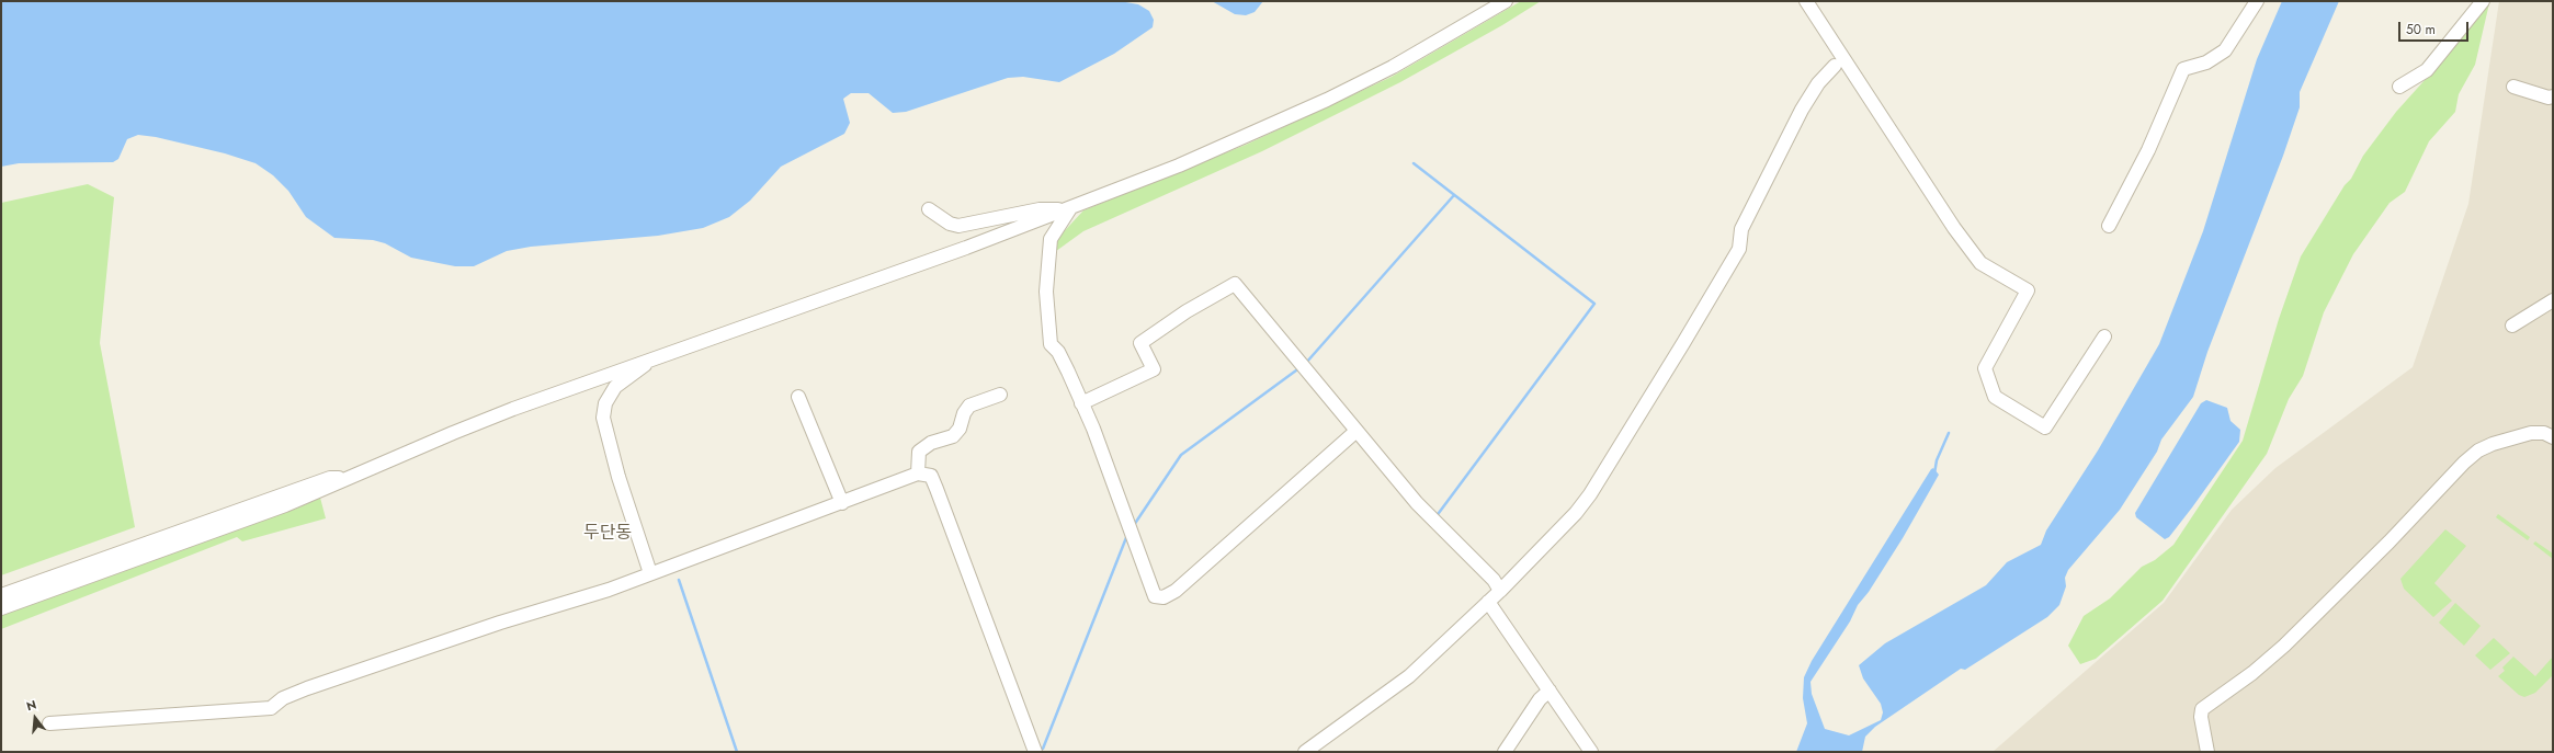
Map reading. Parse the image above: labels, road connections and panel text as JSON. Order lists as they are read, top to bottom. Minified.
{"districts":["두단동"],"scale_bar":"50 m","north":"top"}
